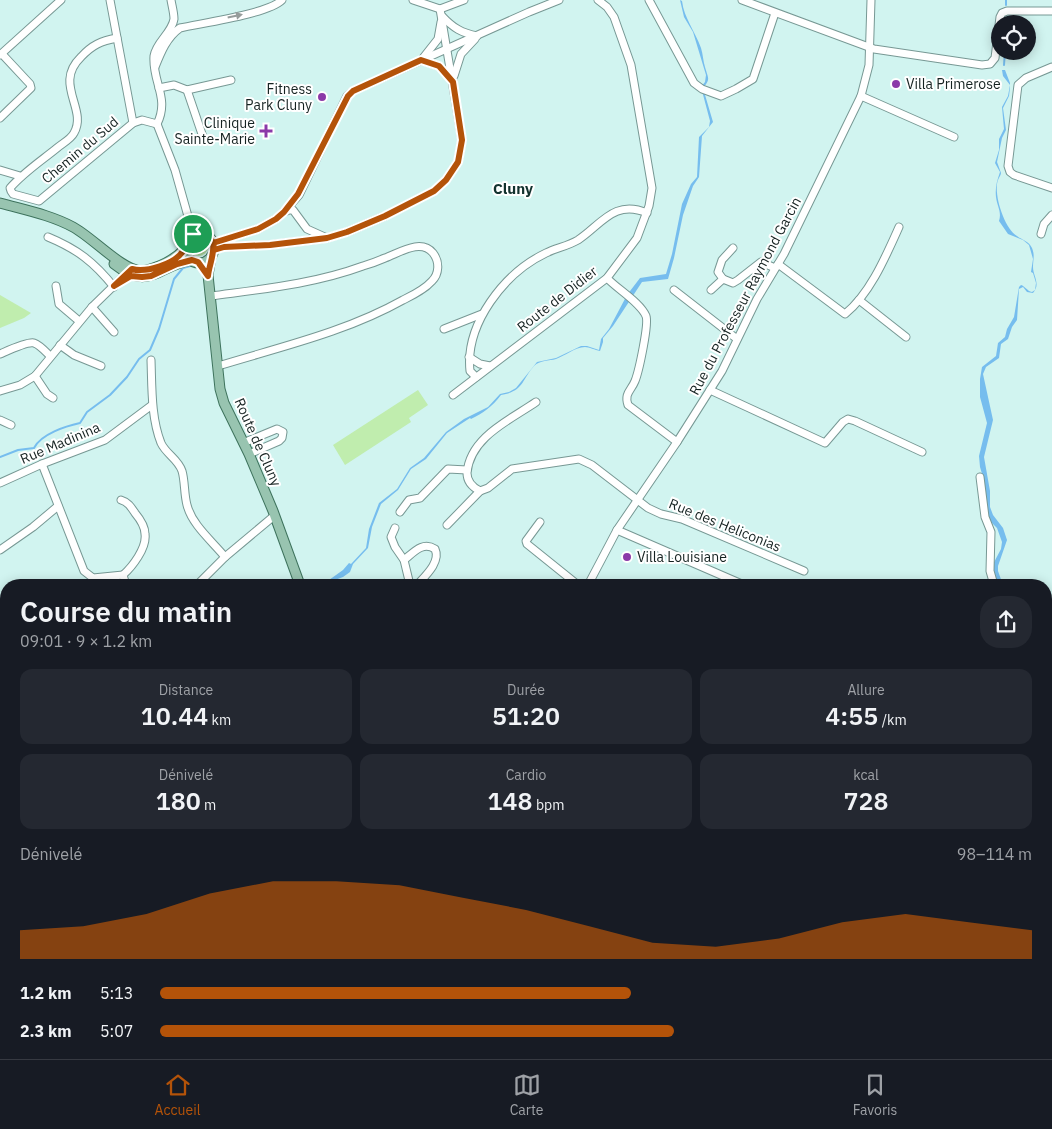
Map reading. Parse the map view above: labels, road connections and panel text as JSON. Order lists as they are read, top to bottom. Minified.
{"streets":{"main road":["Route de Cluny"],"street":["Chemin du Sud","Rue du Professeur Raymond Garcin","Route de Didier","Rue Madinina","Rue des Heliconias"]},"crossings":[["Rue du Professeur Raymond Garcin","Rue des Heliconias"]],"districts":["Cluny"],"places":{"other":["Villa Primerose","Fitness Park Cluny","Villa Louisiane"],"health":["Clinique Sainte-Marie"]},"page":{"heading":["Course du matin","09:01 · 9 × 1.2 km"],"stats":[["Distance","10.44 km"],["Durée","51:20"],["Allure","4:55 /km"],["Dénivelé","180 m"],["Cardio","148 bpm"],["kcal","728"]],"chart":["Dénivelé","98–114 m"],"list":[{"name":"1.2 km","note":"5:13"},{"name":"2.3 km","note":"5:07"}],"tabs":["Accueil","Carte","Favoris"]}}
